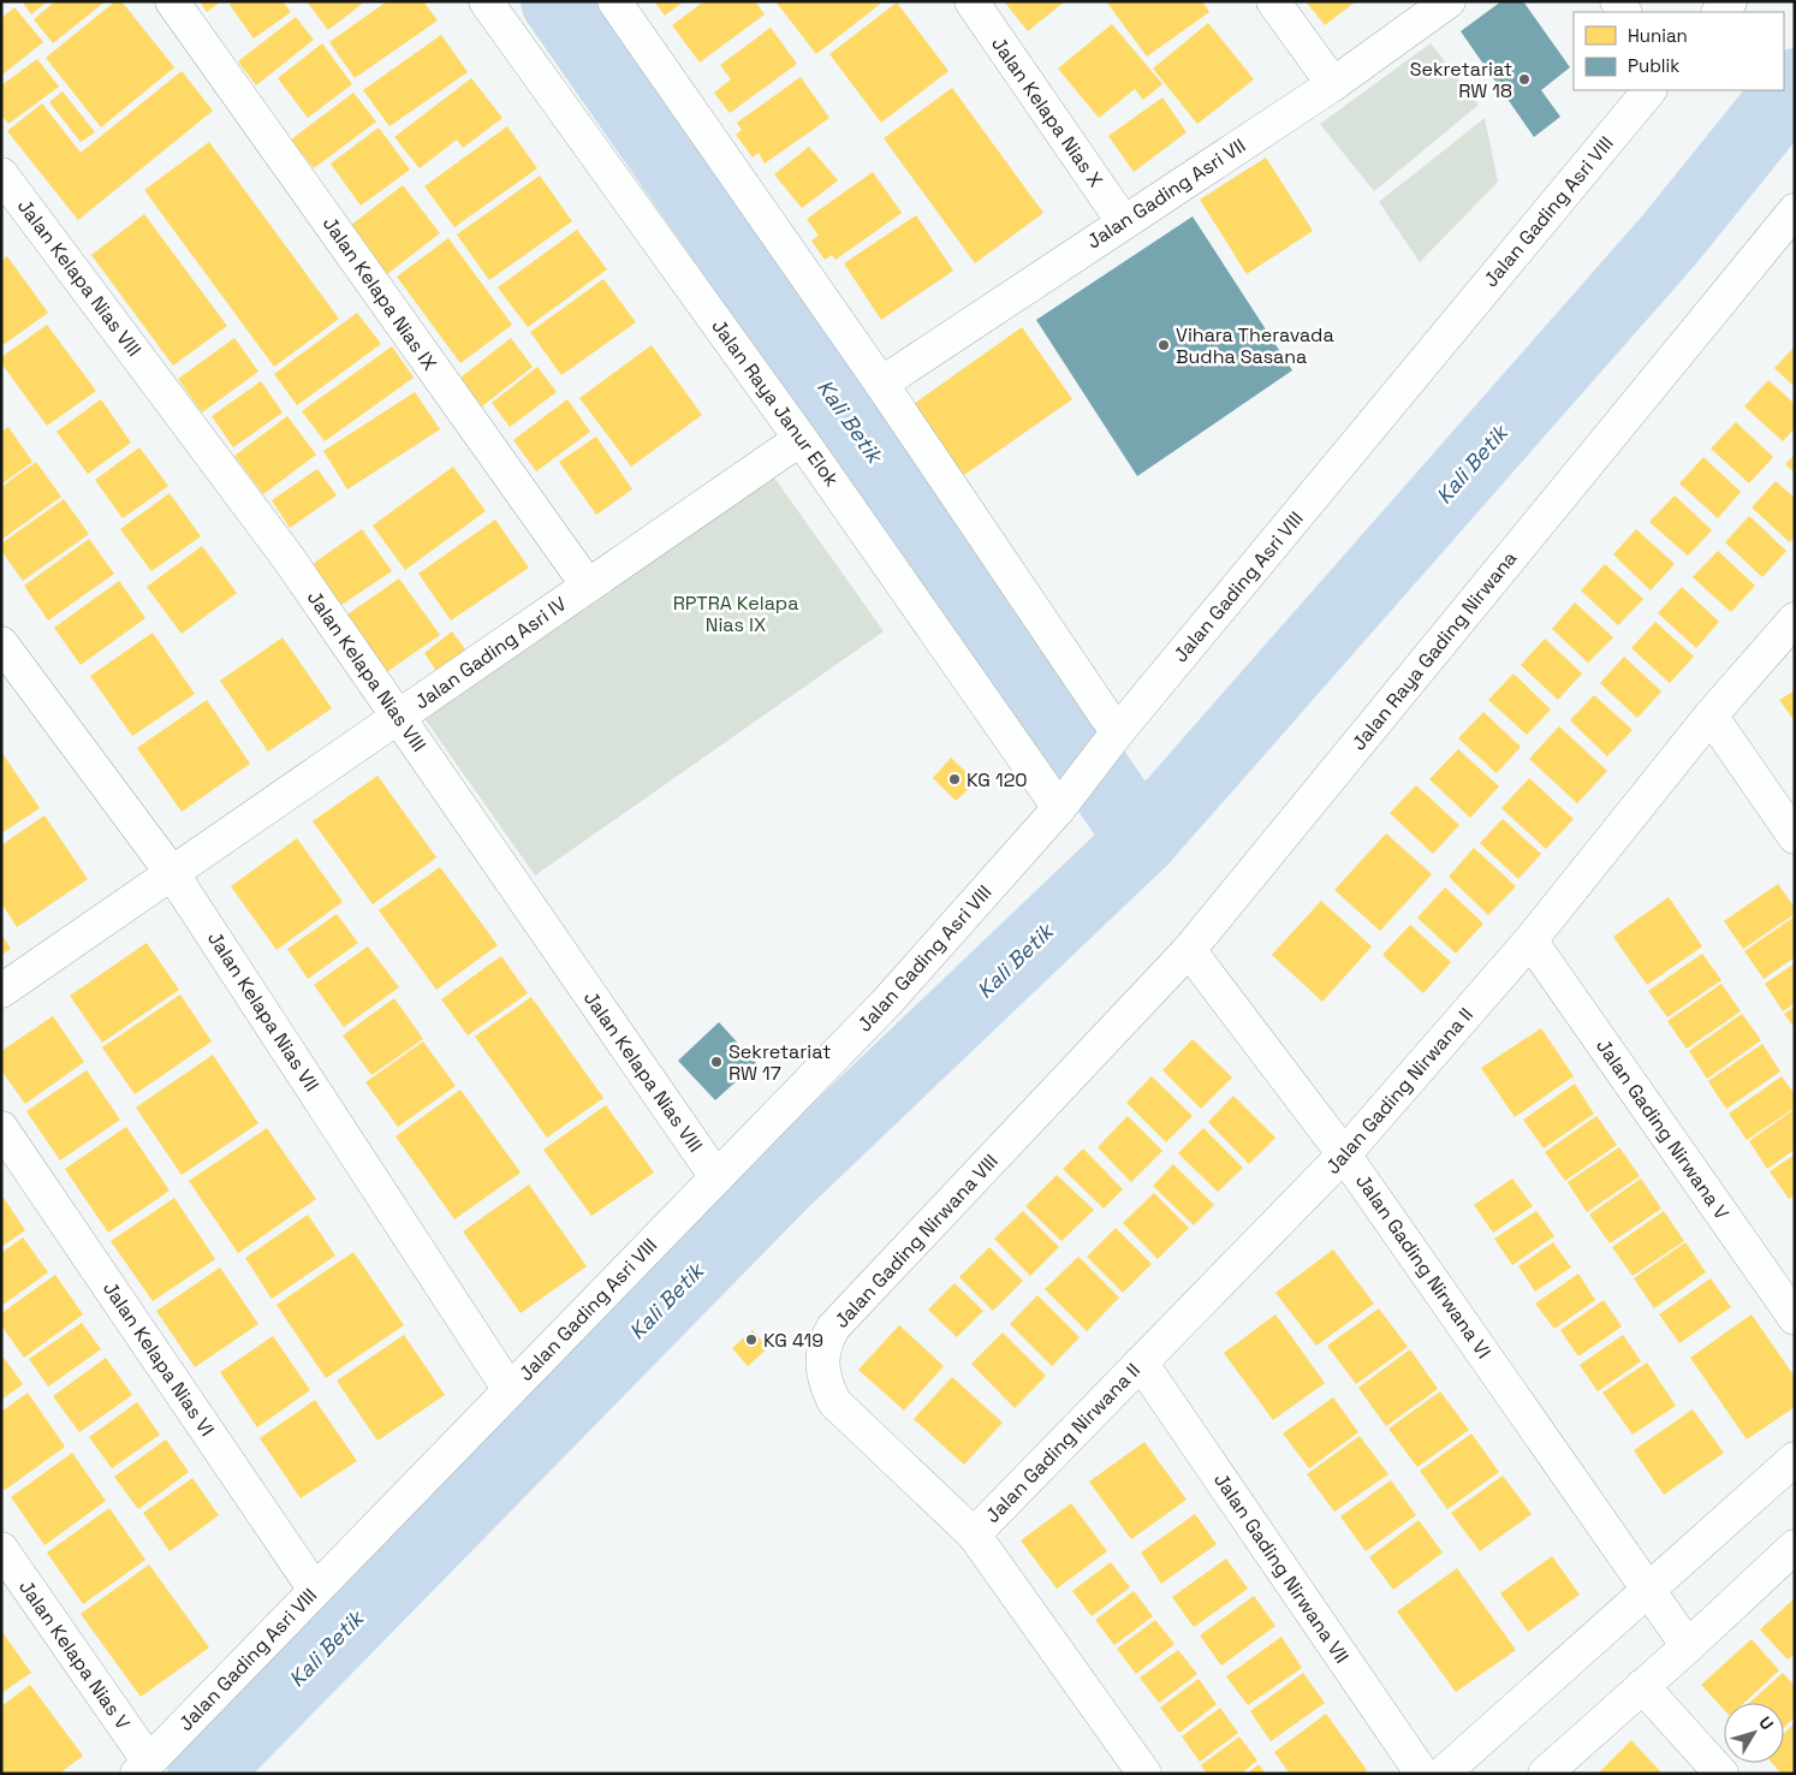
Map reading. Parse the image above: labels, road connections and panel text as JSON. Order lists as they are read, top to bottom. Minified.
{"streets":{"street":["Jalan Kelapa Nias X","Jalan Gading Asri VII","Jalan Gading Asri VIII","Jalan Kelapa Nias VIII","Jalan Kelapa Nias IX","Jalan Raya Janur Elok","Jalan Raya Gading Nirwana","Jalan Gading Asri IV","Jalan Kelapa Nias VII","Jalan Gading Nirwana II","Jalan Gading Nirwana V","Jalan Gading Nirwana VIII","Jalan Gading Nirwana VI","Jalan Kelapa Nias VI","Jalan Gading Nirwana VII","Jalan Kelapa Nias V"]},"crossings":[["Jalan Kelapa Nias X","Jalan Gading Asri VII"],["Jalan Gading Asri VIII","Jalan Kelapa Nias VIII"],["Jalan Gading Asri VIII","Jalan Raya Janur Elok"],["Jalan Gading Asri VIII","Jalan Kelapa Nias VII"],["Jalan Gading Asri VIII","Jalan Kelapa Nias VI"],["Jalan Gading Asri VIII","Jalan Kelapa Nias V"],["Jalan Kelapa Nias VIII","Jalan Gading Asri IV"],["Jalan Kelapa Nias IX","Jalan Gading Asri IV"],["Jalan Raya Janur Elok","Jalan Gading Asri IV"],["Jalan Raya Gading Nirwana","Jalan Gading Nirwana VIII"],["Jalan Raya Gading Nirwana","Jalan Gading Nirwana VI"],["Jalan Gading Asri IV","Jalan Kelapa Nias VII"],["Jalan Gading Nirwana II","Jalan Gading Nirwana V"],["Jalan Gading Nirwana II","Jalan Gading Nirwana VIII"],["Jalan Gading Nirwana II","Jalan Gading Nirwana VI"],["Jalan Gading Nirwana II","Jalan Gading Nirwana VII"]],"water":["Kali Betik"],"parks":["RPTRA Kelapa Nias IX"],"places":["Sekretariat RW 18","Vihara Theravada Budha Sasana","KG 120","Sekretariat RW 17","KG 419"],"legend":["Hunian","Publik"],"north":"top right"}
